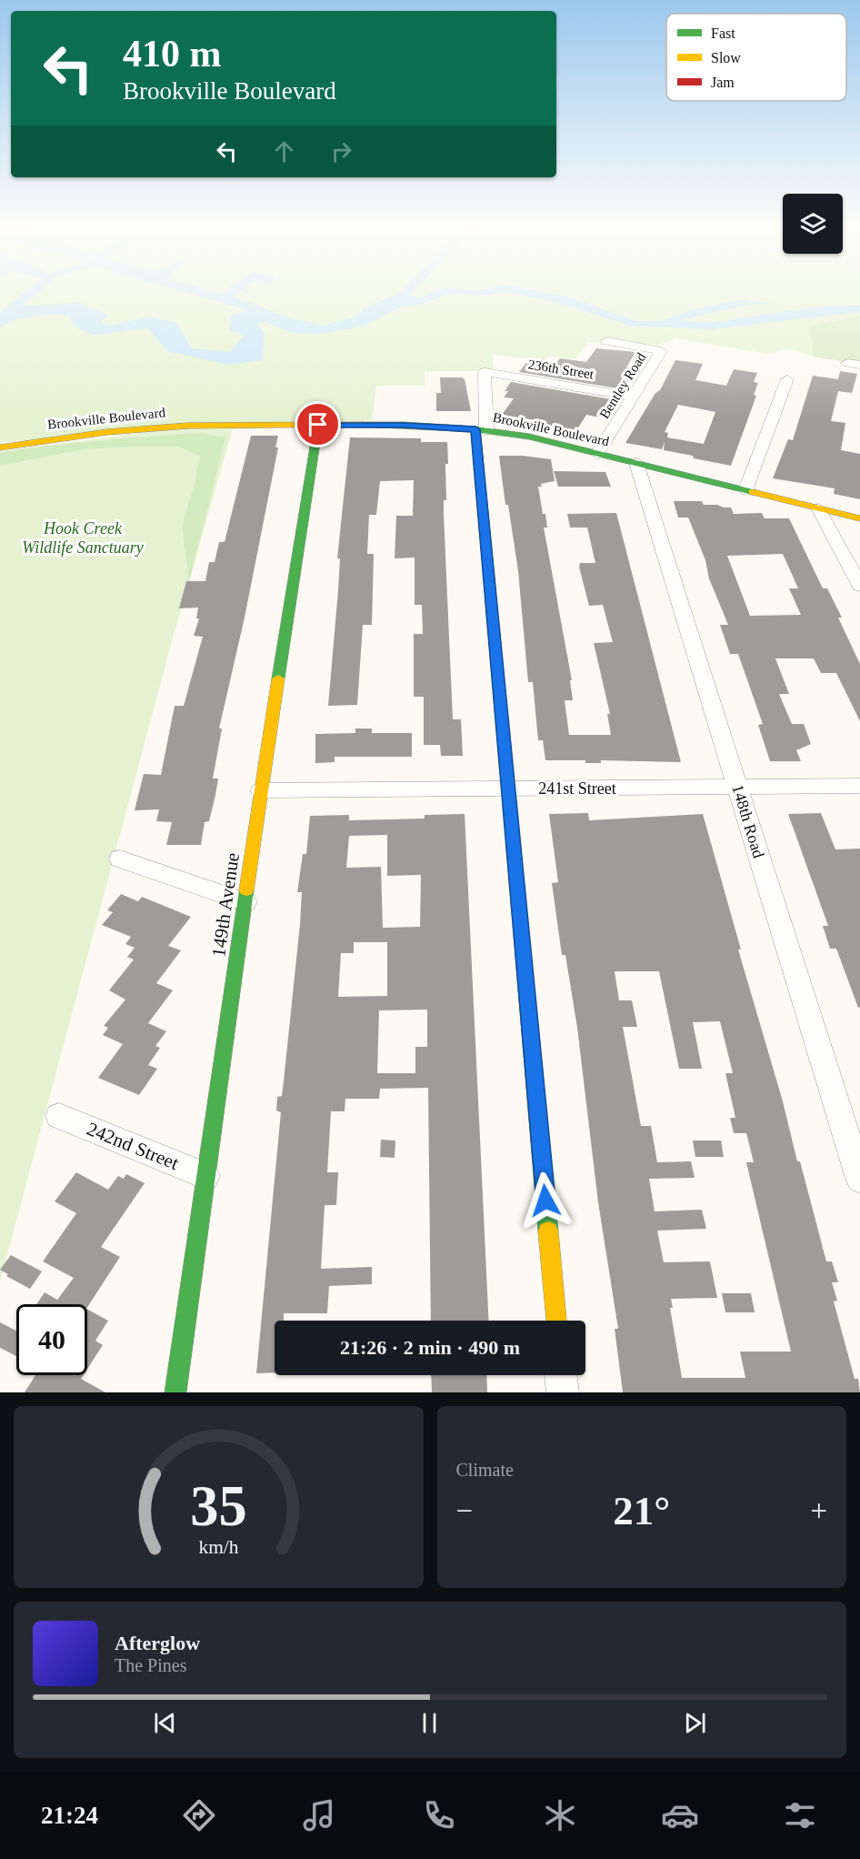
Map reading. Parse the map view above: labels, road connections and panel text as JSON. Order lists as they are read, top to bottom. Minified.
{"streets":{"street":["236th Street","Bentley Road","Brookville Boulevard","241st Street","148th Road","149th Avenue","242nd Street"]},"crossings":[["236th Street","Bentley Road"],["236th Street","Brookville Boulevard"],["Bentley Road","Brookville Boulevard"],["Brookville Boulevard","148th Road"],["Brookville Boulevard","149th Avenue"],["241st Street","148th Road"],["241st Street","149th Avenue"],["149th Avenue","242nd Street"]],"parks":["Hook Creek Wildlife Sanctuary"],"legend":["Fast","Slow","Jam"],"page":{"turn":["410 m","Brookville Boulevard"],"limit":"40","trip":"21:26 · 2 min · 490 m","tile":"Climate","heat":["−","21°","+"],"song":["Afterglow","The Pines"],"tabs":"21:24","gauge":["35","km/h"]}}
